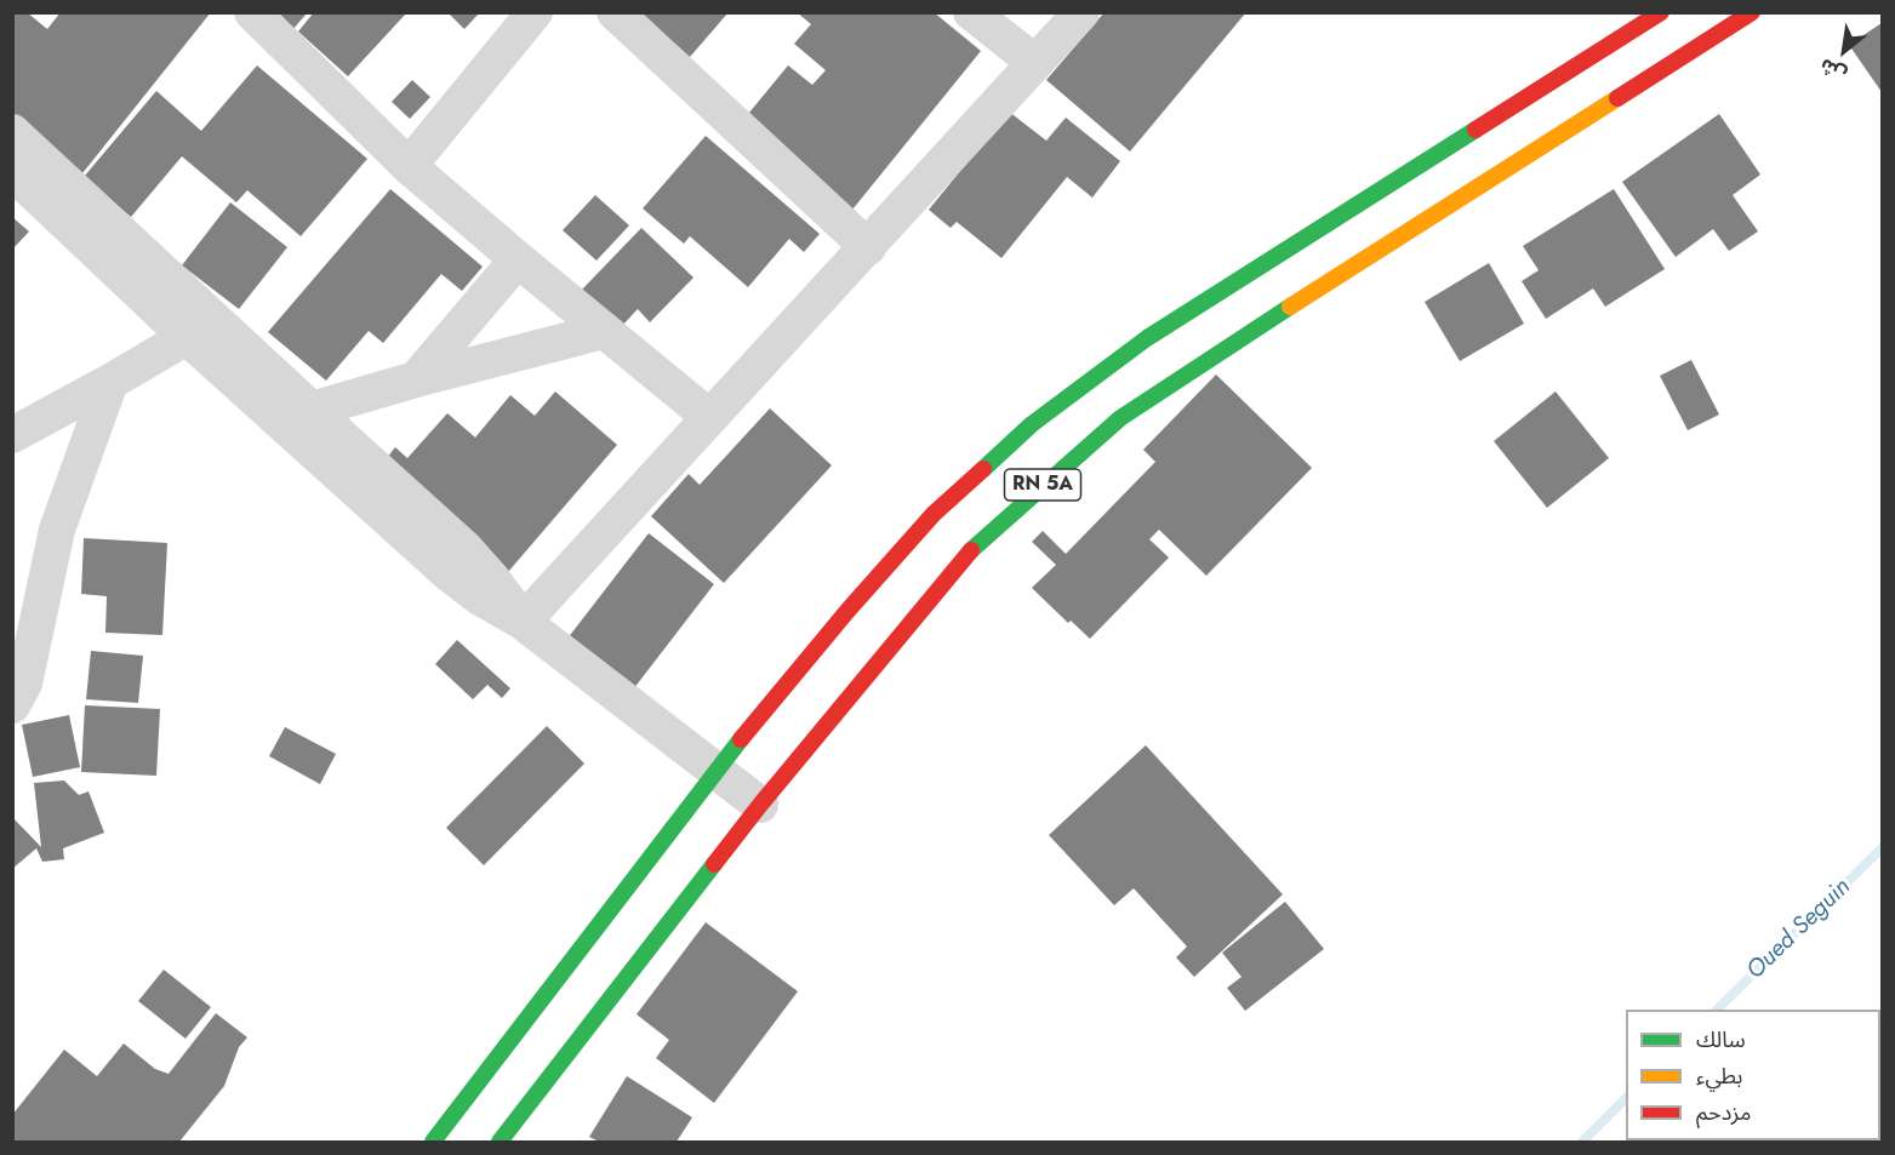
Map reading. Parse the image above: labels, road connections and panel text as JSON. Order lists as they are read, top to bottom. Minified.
{"streets":{"main road":["RN 5A"]},"water":["Oued Seguin"],"legend":["سالك","بطيء","مزدحم"],"north":"bottom left"}
